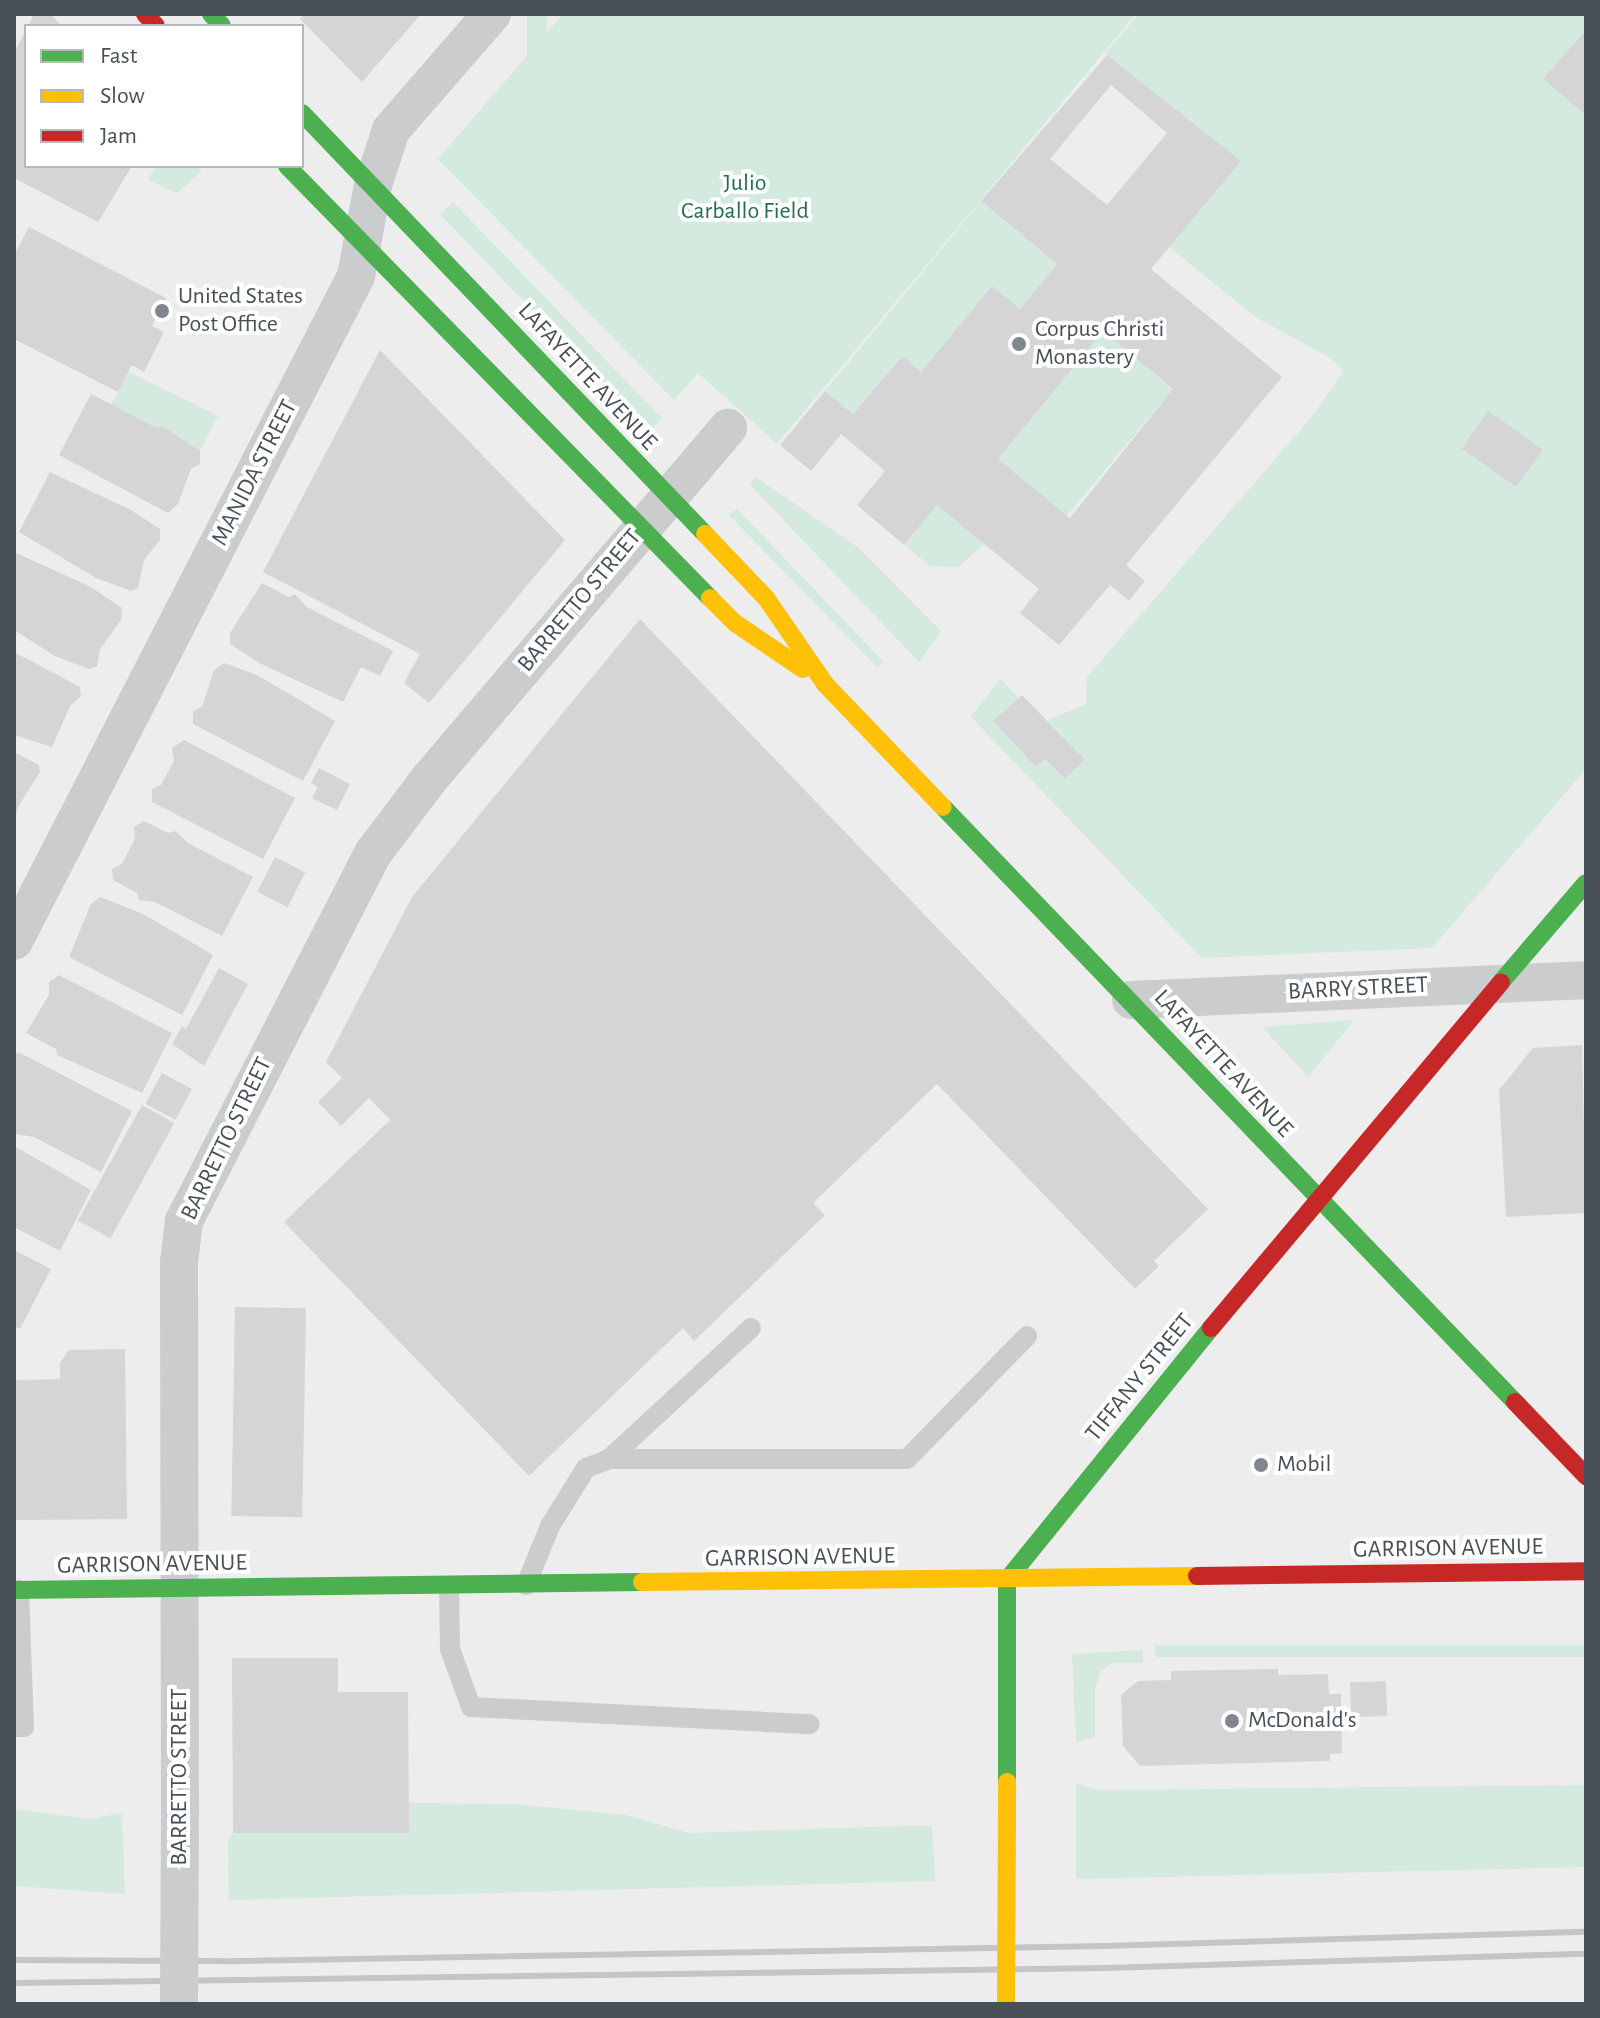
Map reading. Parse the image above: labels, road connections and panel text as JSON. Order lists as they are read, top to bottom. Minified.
{"streets":{"main road":["LAFAYETTE AVENUE","TIFFANY STREET","GARRISON AVENUE"],"street":["MANIDA STREET","BARRETTO STREET","BARRY STREET"]},"crossings":[["LAFAYETTE AVENUE","MANIDA STREET"],["LAFAYETTE AVENUE","BARRETTO STREET"],["LAFAYETTE AVENUE","BARRY STREET"],["LAFAYETTE AVENUE","TIFFANY STREET"],["BARRETTO STREET","GARRISON AVENUE"],["BARRY STREET","TIFFANY STREET"],["TIFFANY STREET","GARRISON AVENUE"]],"parks":["Julio Carballo Field"],"places":["United States Post Office","Corpus Christi Monastery","Mobil","McDonald's"],"legend":["Fast","Slow","Jam"]}
